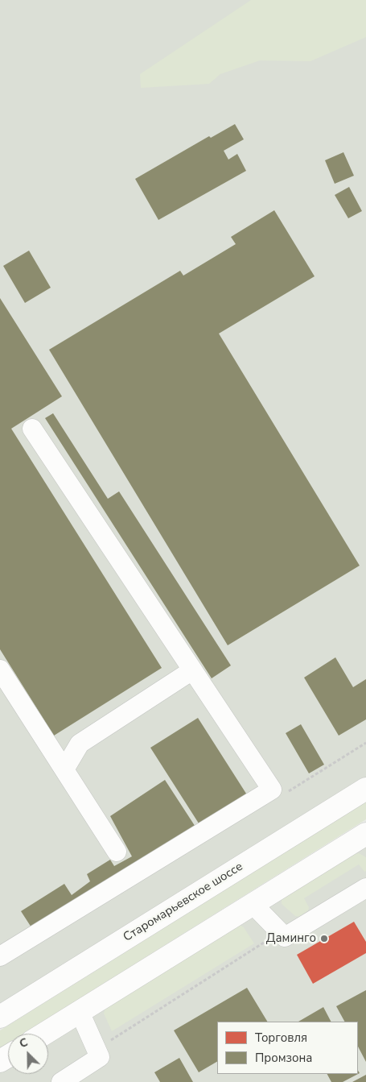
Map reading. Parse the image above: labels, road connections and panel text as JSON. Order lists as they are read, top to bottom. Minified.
{"streets":{"main road":["Старомарьевское шоссе"]},"places":["Даминго"],"legend":["Торговля","Промзона"],"north":"top left"}
